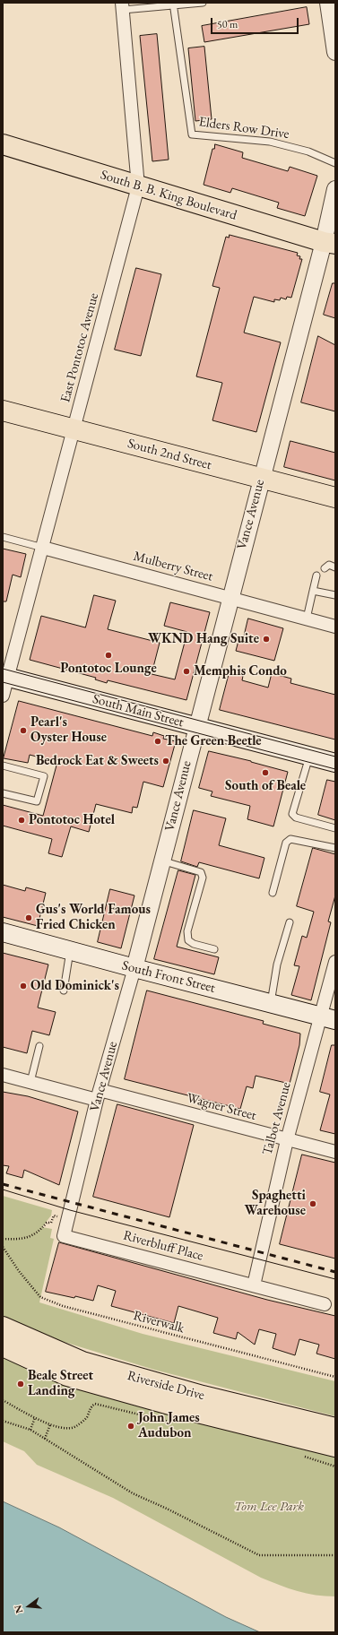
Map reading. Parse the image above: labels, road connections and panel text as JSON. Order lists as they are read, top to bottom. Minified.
{"streets":{"main road":["South B. B. King Boulevard","South 2nd Street","South Main Street","South Front Street","Riverside Drive"],"street":["East Pontotoc Avenue","Vance Avenue","Mulberry Street","Wagner Street","Talbot Avenue","Riverbluff Place"],"lane":["Elders Row Drive"],"path":["Riverwalk"]},"crossings":[["South B. B. King Boulevard","East Pontotoc Avenue"],["South B. B. King Boulevard","Vance Avenue"],["East Pontotoc Avenue","South 2nd Street"],["East Pontotoc Avenue","Mulberry Street"],["East Pontotoc Avenue","South Main Street"],["South 2nd Street","Vance Avenue"],["Vance Avenue","Mulberry Street"],["Vance Avenue","South Main Street"],["Vance Avenue","South Front Street"],["Vance Avenue","Wagner Street"],["Vance Avenue","Riverbluff Place"],["South Front Street","Talbot Avenue"],["Wagner Street","Talbot Avenue"],["Talbot Avenue","Riverbluff Place"]],"parks":["Tom Lee Park"],"places":["WKND Hang Suite","Pontotoc Lounge","Memphis Condo","Pearl's Oyster House","The Green Beetle","Bedrock Eat & Sweets","South of Beale","Pontotoc Hotel","Gus's World Famous Fried Chicken","Old Dominick's","Spaghetti Warehouse","Beale Street Landing","John James Audubon"],"scale_bar":"50 m","north":"left"}
